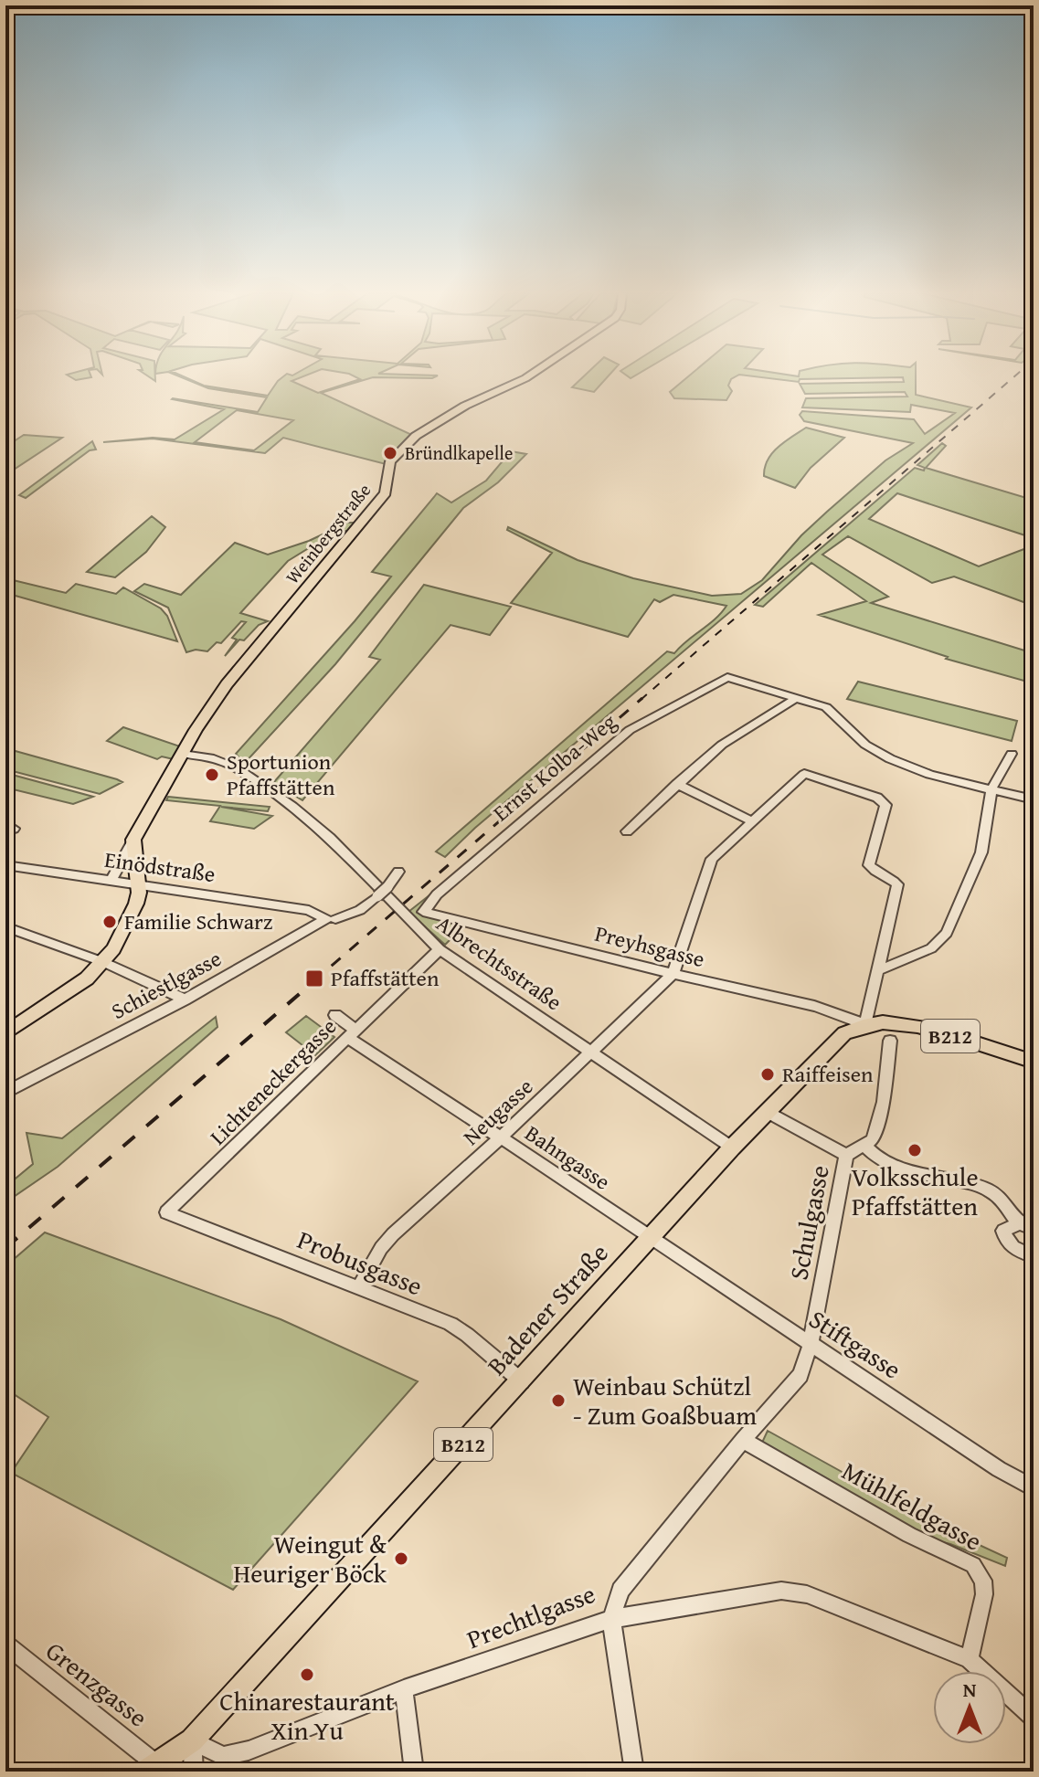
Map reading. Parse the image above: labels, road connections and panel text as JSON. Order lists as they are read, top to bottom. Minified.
{"streets":{"main road":["Weinbergstraße","B212","Badener Straße"],"street":["Ernst Kolba-Weg","Einödstraße","Preyhsgasse","Albrechtsstraße","Schiestlgasse","Lichteneckergasse","Neugasse","Bahngasse","Schulgasse","Probusgasse","Stiftgasse","Mühlfeldgasse","Prechtlgasse","Grenzgasse"]},"crossings":[["Weinbergstraße","Albrechtsstraße"],["Ernst Kolba-Weg","Preyhsgasse"],["Einödstraße","Schiestlgasse"],["Preyhsgasse","Neugasse"],["Preyhsgasse","Badener Straße"],["Albrechtsstraße","Lichteneckergasse"],["Albrechtsstraße","Neugasse"],["Albrechtsstraße","Badener Straße"],["Lichteneckergasse","Bahngasse"],["Lichteneckergasse","Probusgasse"],["Neugasse","Bahngasse"],["Neugasse","Probusgasse"],["Bahngasse","Badener Straße"],["Bahngasse","Stiftgasse"],["Schulgasse","Stiftgasse"],["Schulgasse","Prechtlgasse"],["Probusgasse","Badener Straße"],["Badener Straße","Stiftgasse"],["Badener Straße","Prechtlgasse"],["Badener Straße","Grenzgasse"],["Stiftgasse","Prechtlgasse"],["Mühlfeldgasse","Prechtlgasse"]],"places":{"other":["Bründlkapelle","Sportunion Pfaffstätten","Familie Schwarz","Raiffeisen","Volksschule Pfaffstätten","Weinbau Schützl - Zum Goaßbuam","Weingut & Heuriger Böck","Chinarestaurant Xin Yu"],"transit":["Pfaffstätten"]},"north":"top"}
